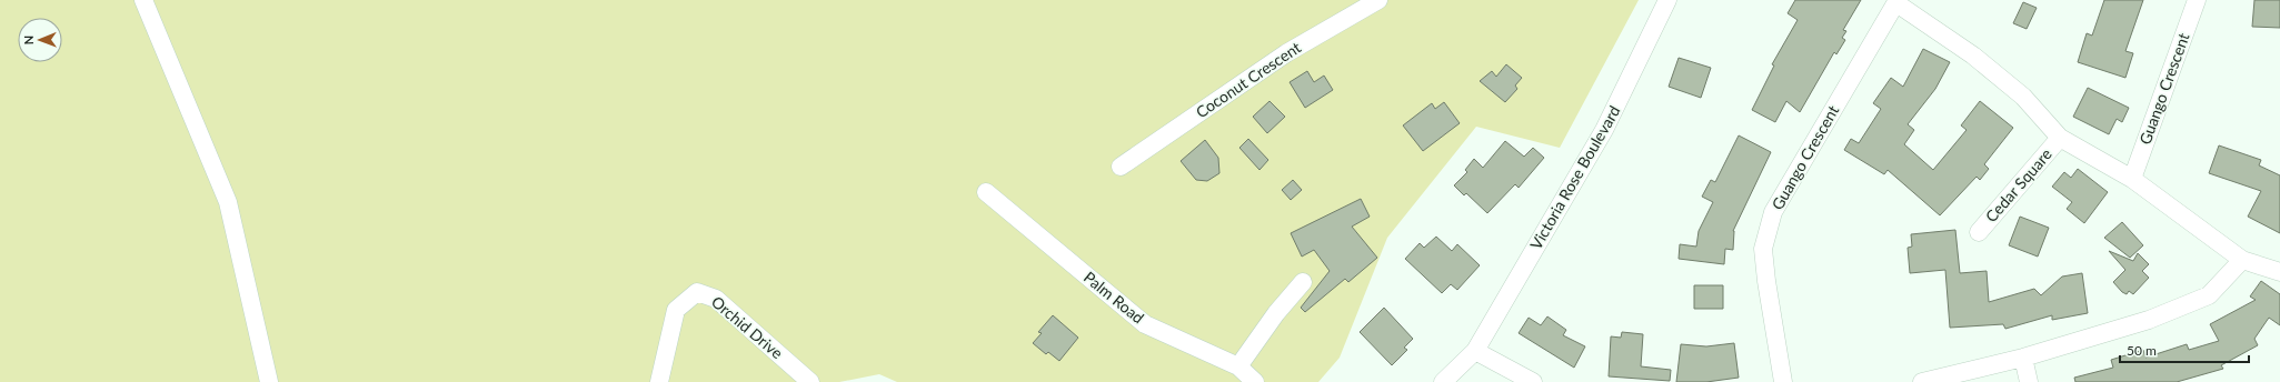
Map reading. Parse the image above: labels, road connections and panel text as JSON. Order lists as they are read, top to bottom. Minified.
{"streets":{"street":["Coconut Crescent","Guango Crescent","Victoria Rose Boulevard","Cedar Square","Palm Road","Orchid Drive"]},"scale_bar":"50 m","north":"left"}
